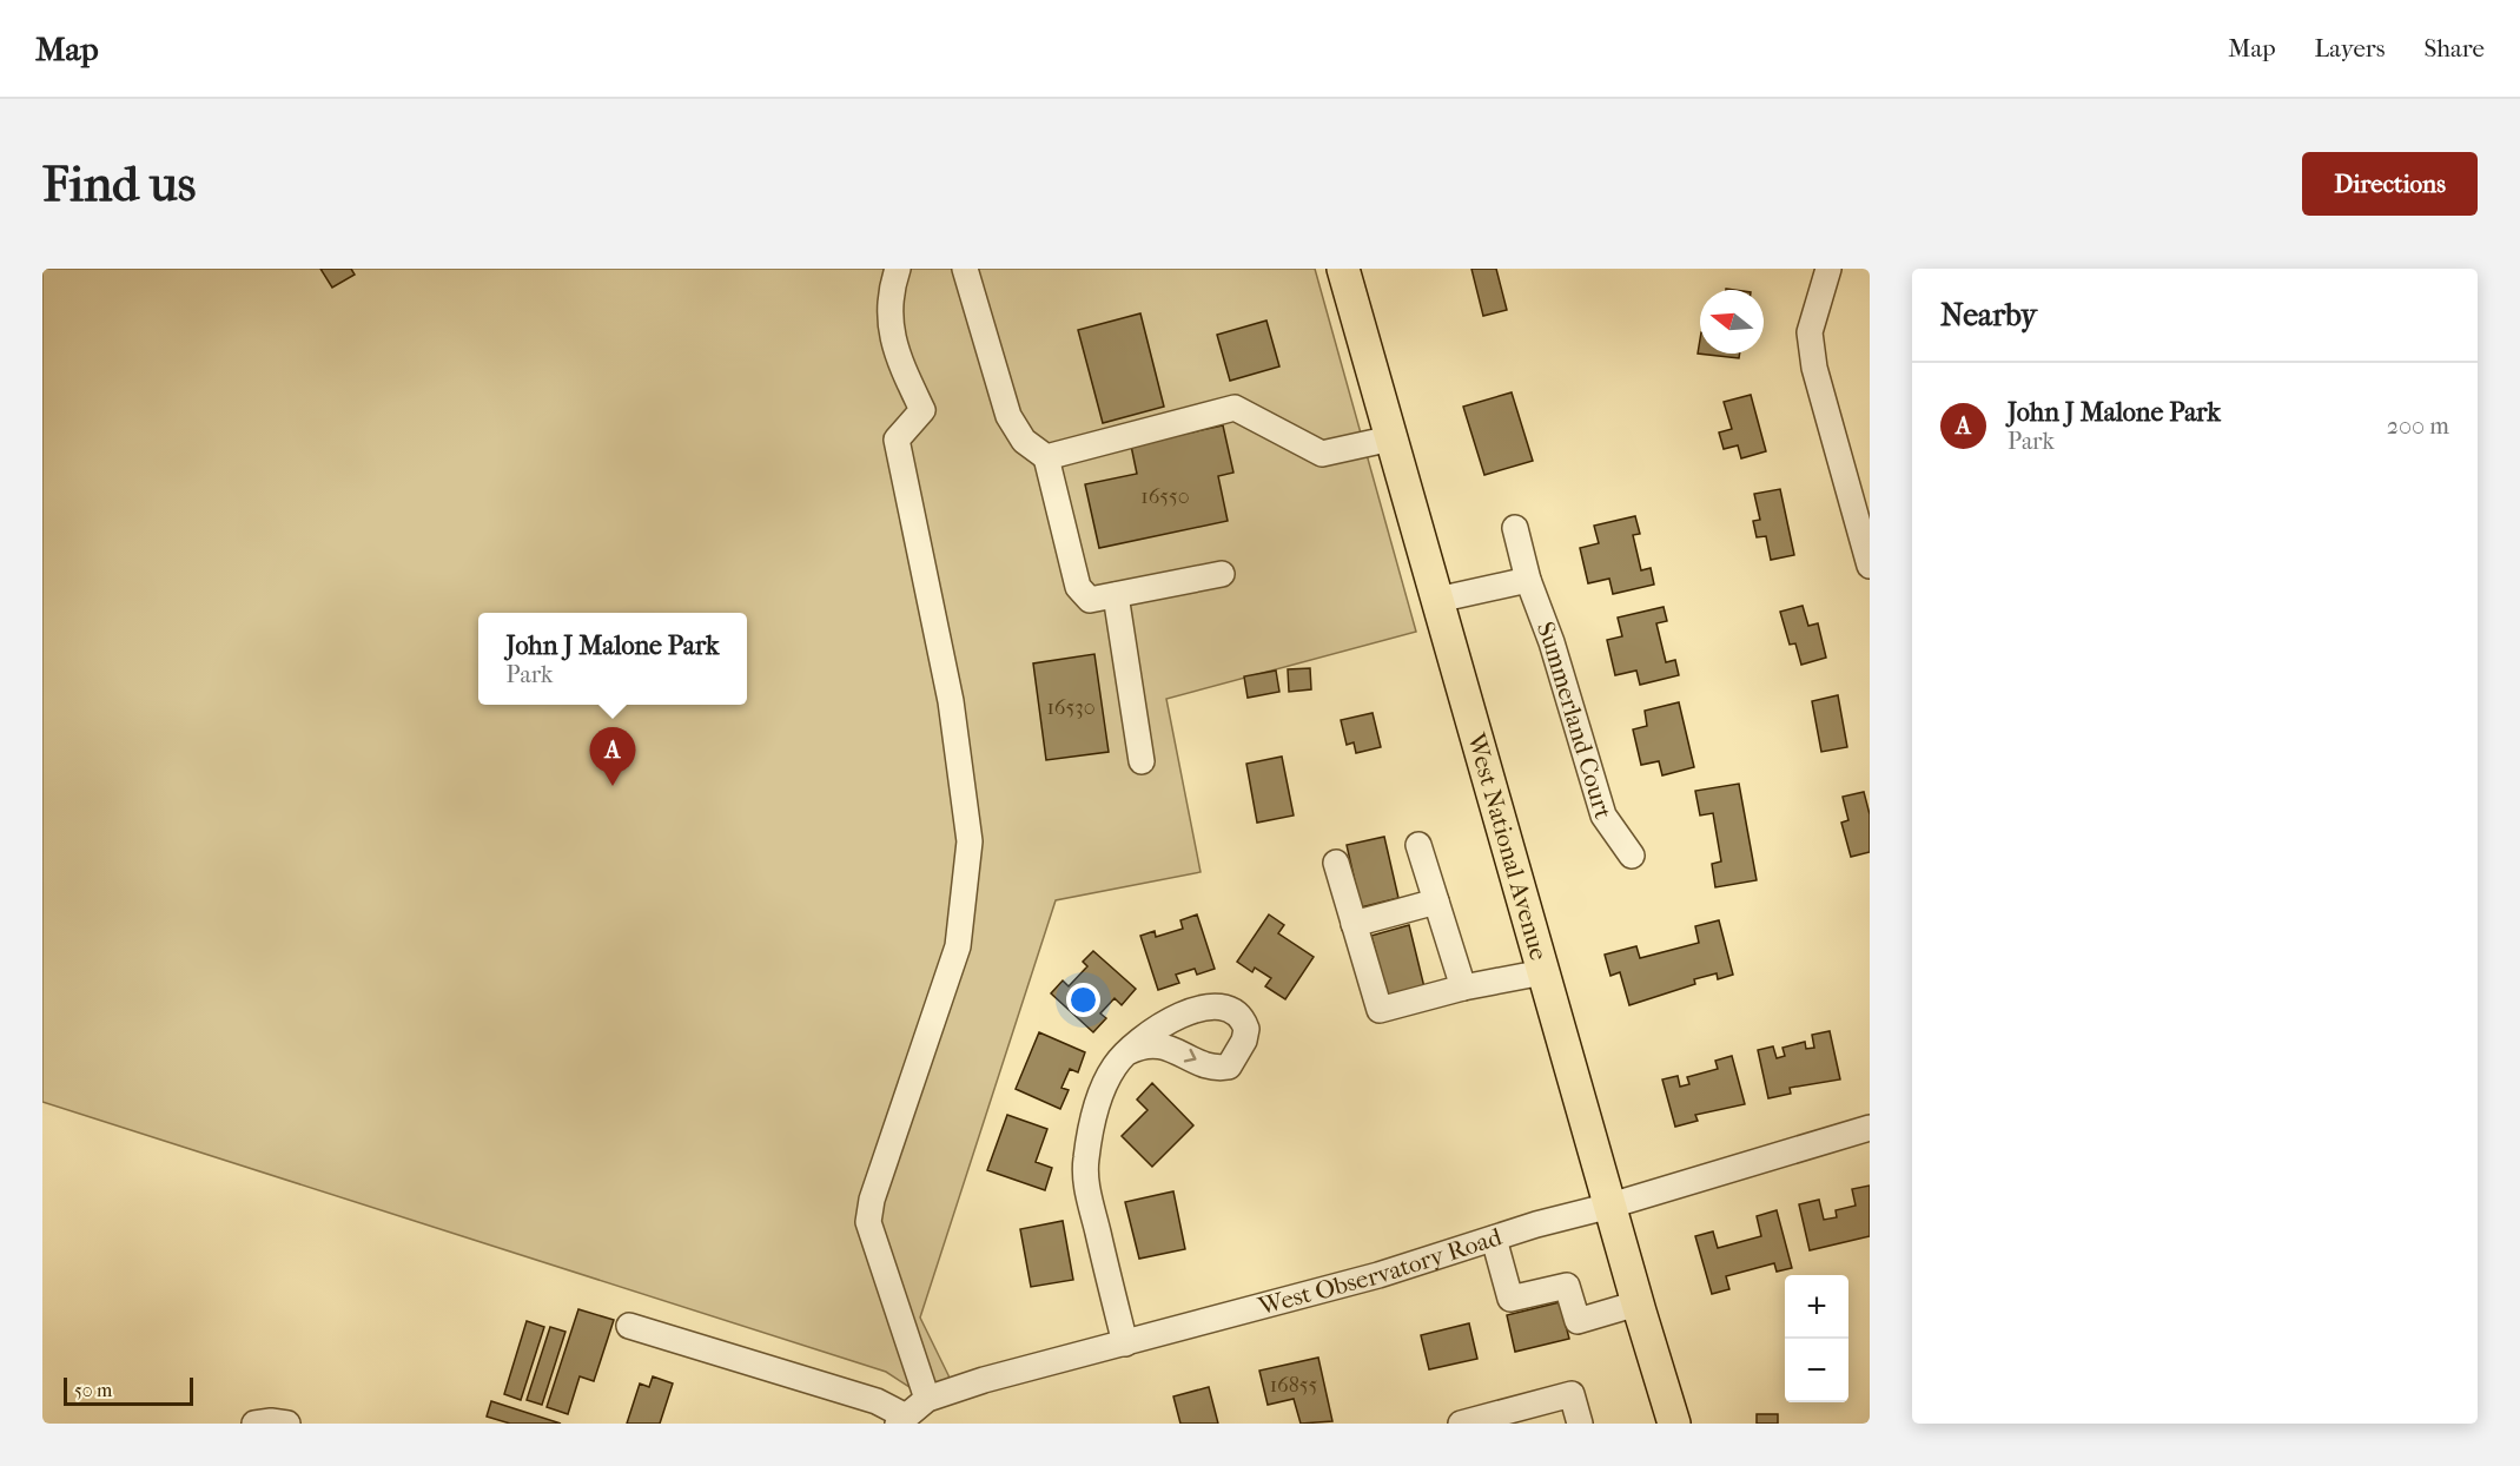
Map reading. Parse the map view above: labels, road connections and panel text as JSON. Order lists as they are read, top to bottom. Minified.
{"streets":{"main road":["West National Avenue"],"street":["Summerland Court","West Observatory Road"]},"crossings":[["West National Avenue","West Observatory Road"]],"house_numbers":["16550","16530","16855"],"scale_bar":"50 m","north":"left","page":{"header":"Map","nav":["Map","Layers","Share"],"buttons":"Directions","title":"Find us","heading":"Nearby","list":[{"mark":"A","name":"John J Malone Park","note":"Park","value":"200 m"}],"popup":["John J Malone Park","Park"],"pins":"A","map_buttons":["+","−"],"scale":"50 m"}}
